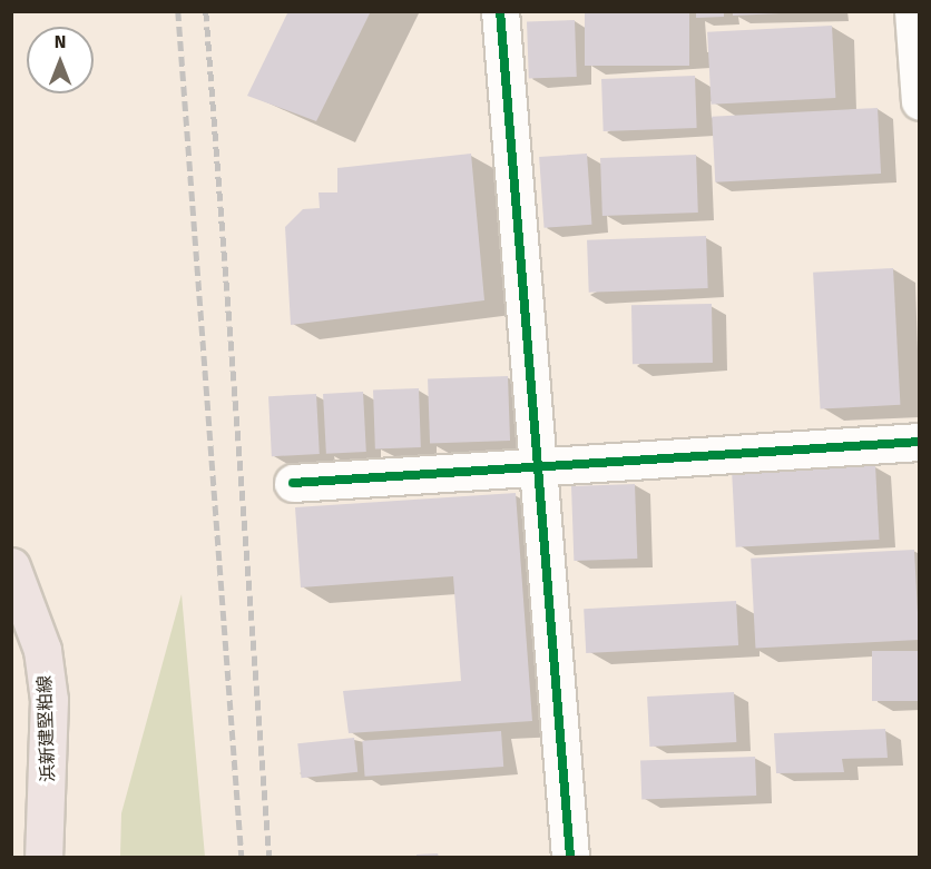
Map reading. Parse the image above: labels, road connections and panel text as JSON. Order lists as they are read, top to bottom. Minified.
{"streets":{"main road":["浜新建堅粕線"]},"north":"top"}
